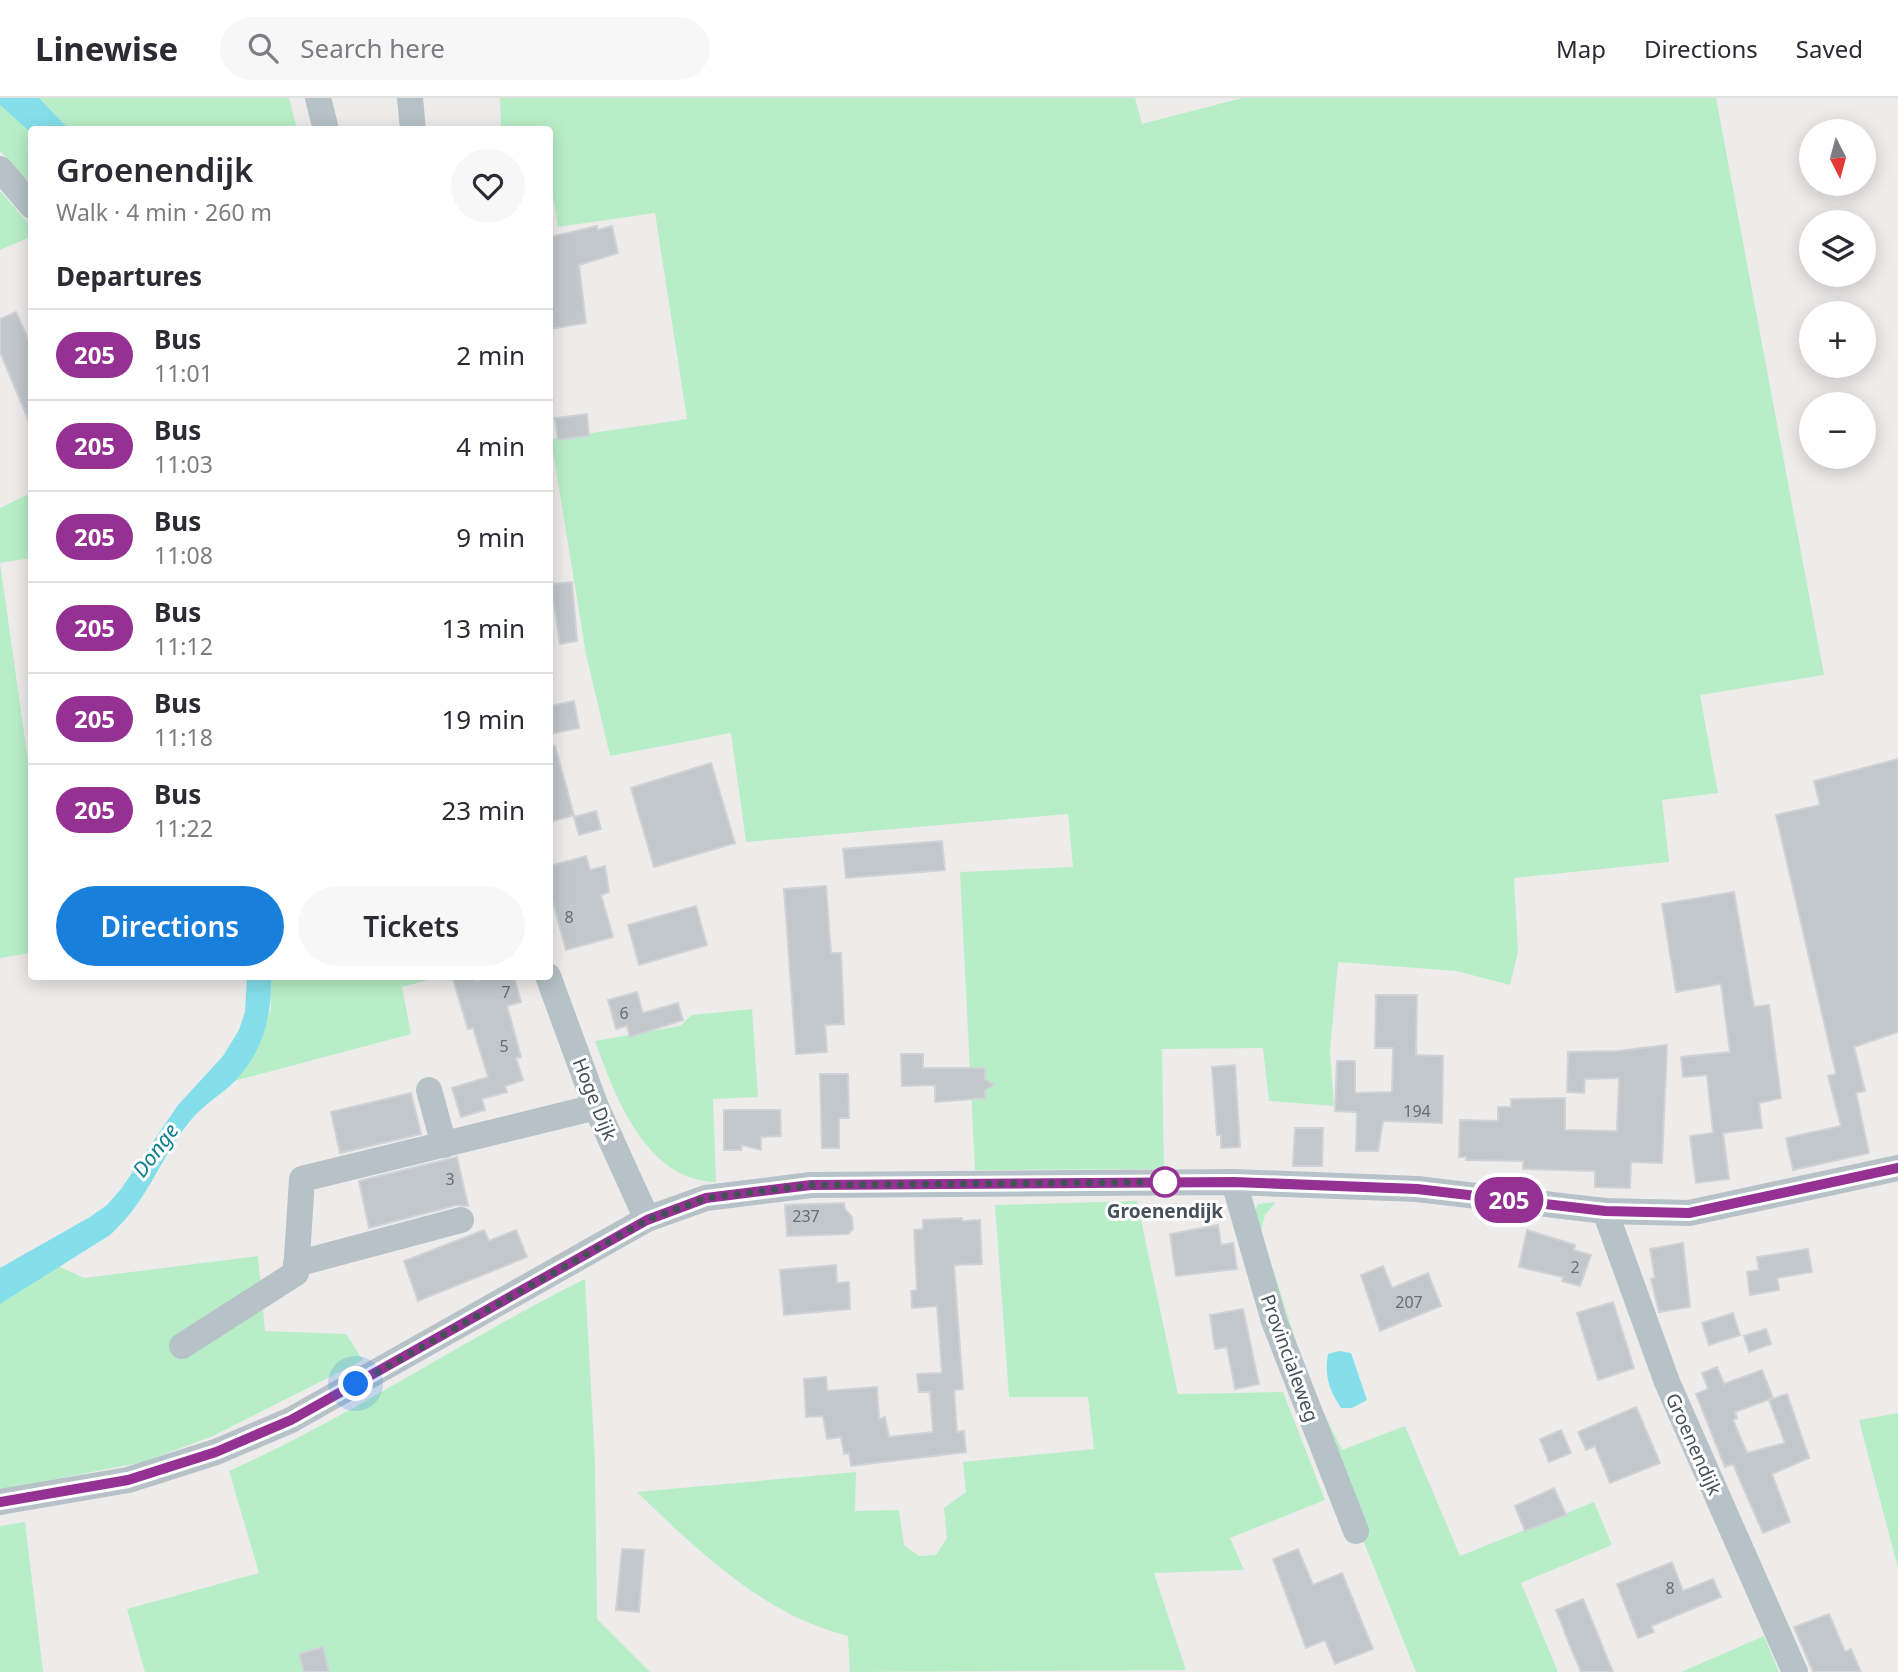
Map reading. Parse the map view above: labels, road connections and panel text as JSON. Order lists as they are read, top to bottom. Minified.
{"streets":{"street":["Hoge Dijk","Provincialeweg","Groenendijk"]},"water":["Donge"],"places":["Groenendijk"],"lines":["bus line 205"],"house_numbers":["8","7","6","5","194","3","237","2","207","8"],"north":"bottom","page":{"header":"Linewise","search":"Search here","nav":["Map","Directions","Saved"],"on_map":"205","map_buttons":["+","−"],"heading":[["Groenendijk","Walk · 4 min · 260 m"],"Departures"],"list":[{"mark":"205","name":"Bus","note":"11:01","value":"2 min"},{"mark":"205","name":"Bus","note":"11:03","value":"4 min"},{"mark":"205","name":"Bus","note":"11:08","value":"9 min"},{"mark":"205","name":"Bus","note":"11:12","value":"13 min"},{"mark":"205","name":"Bus","note":"11:18","value":"19 min"},{"mark":"205","name":"Bus","note":"11:22","value":"23 min"}],"buttons":["Directions","Tickets"]}}
